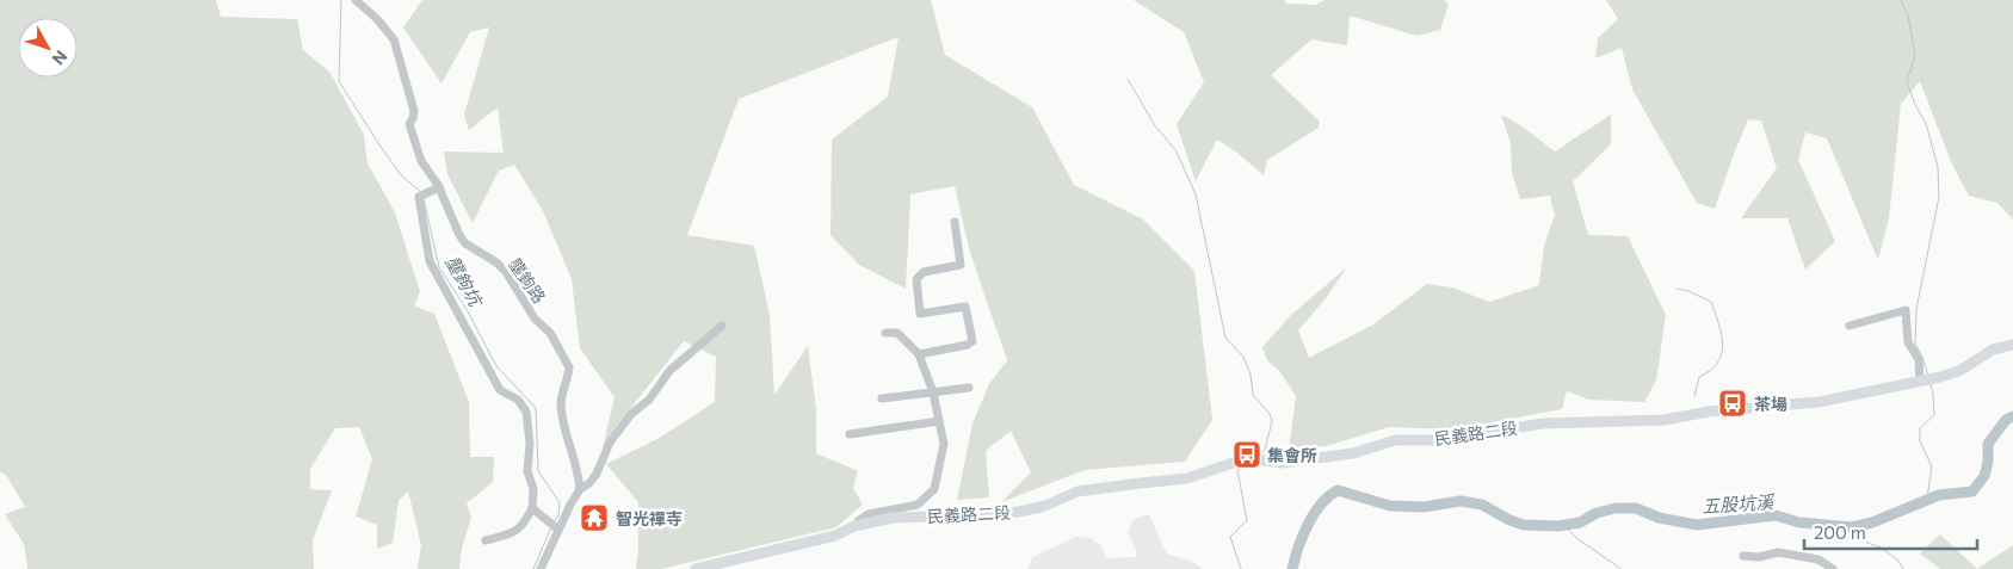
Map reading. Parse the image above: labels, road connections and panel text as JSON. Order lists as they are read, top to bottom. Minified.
{"streets":{"main road":["民義路二段"],"street":["壟鉤路"]},"water":["壟鉤坑","五股坑溪"],"places":{"bus stop":["茶場","集會所"],"temple":["智光禪寺"]},"scale_bar":"200 m","north":"bottom right"}
